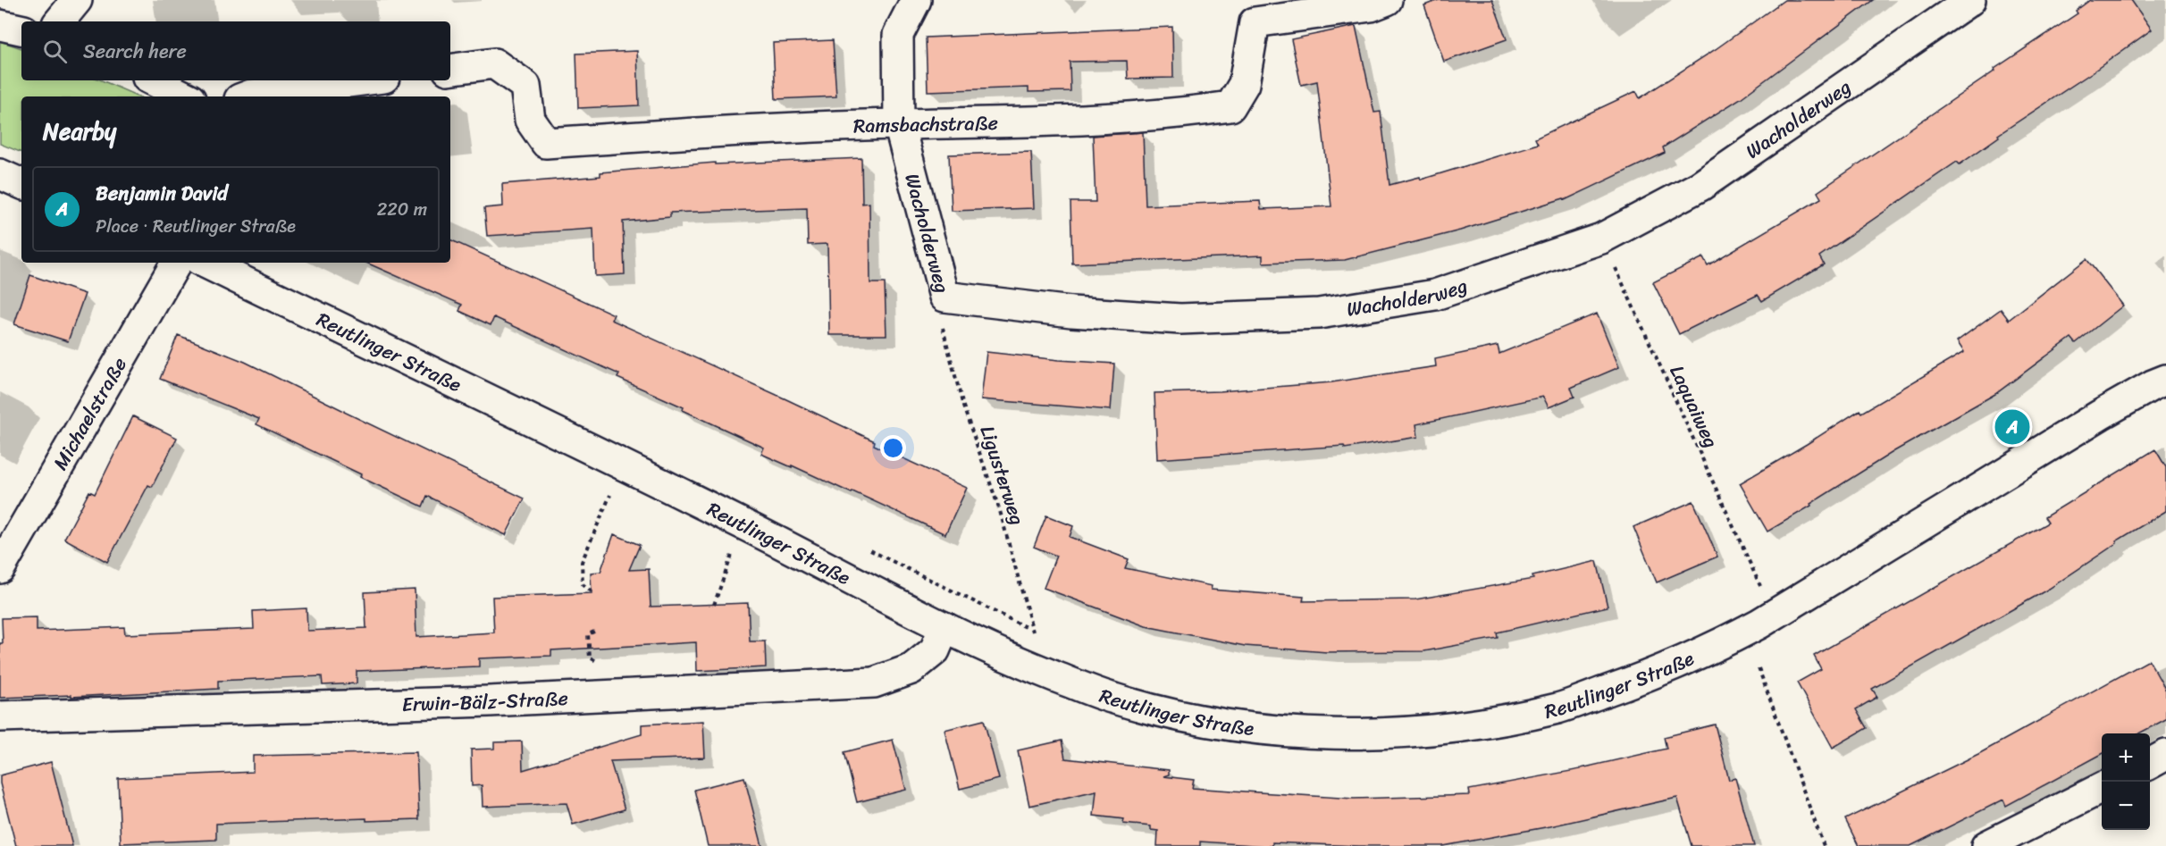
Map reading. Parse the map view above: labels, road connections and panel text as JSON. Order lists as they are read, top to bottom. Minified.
{"streets":{"street":["Wacholderweg","Ramsbachstraße","Reutlinger Straße","Michaelstraße","Erwin-Bälz-Straße"],"path":["Laquaiweg","Ligusterweg"]},"crossings":[["Wacholderweg","Ramsbachstraße"],["Wacholderweg","Laquaiweg"],["Wacholderweg","Ligusterweg"],["Reutlinger Straße","Ligusterweg"],["Reutlinger Straße","Erwin-Bälz-Straße"]],"page":{"search":"Search here","heading":"Nearby","list":[{"mark":"A","name":"Benjamin David","note":"Place · Reutlinger Straße","value":"220 m"}],"pins":"A","map_buttons":["+","−"]}}
